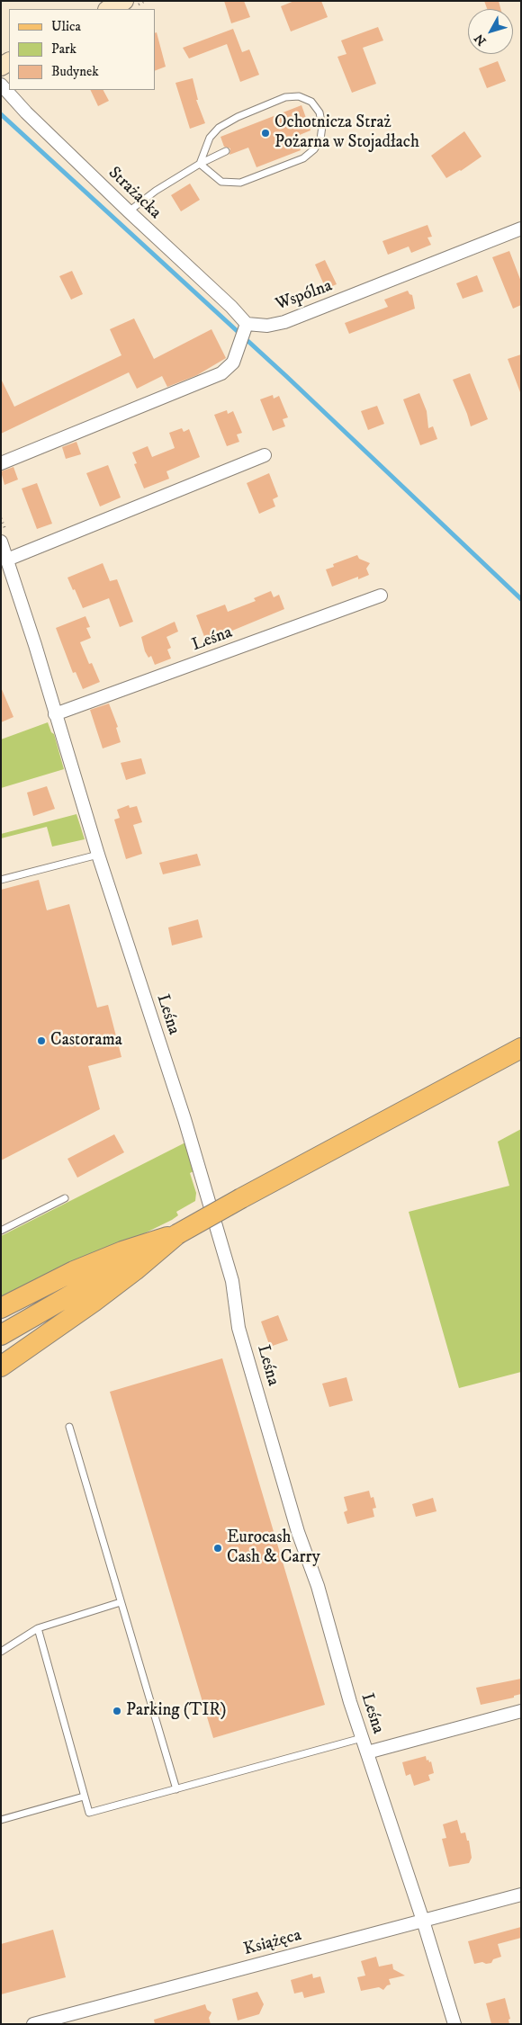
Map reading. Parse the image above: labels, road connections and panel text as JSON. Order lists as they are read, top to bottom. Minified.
{"streets":{"street":["Strażacka","Wspólna","Leśna","Książęca"]},"crossings":[["Strażacka","Wspólna"],["Leśna","Książęca"]],"places":["Ochotnicza Straż Pożarna w Stojadłach","Castorama","Eurocash Cash & Carry","Parking (TIR)"],"legend":["Ulica","Park","Budynek"],"north":"bottom left"}
